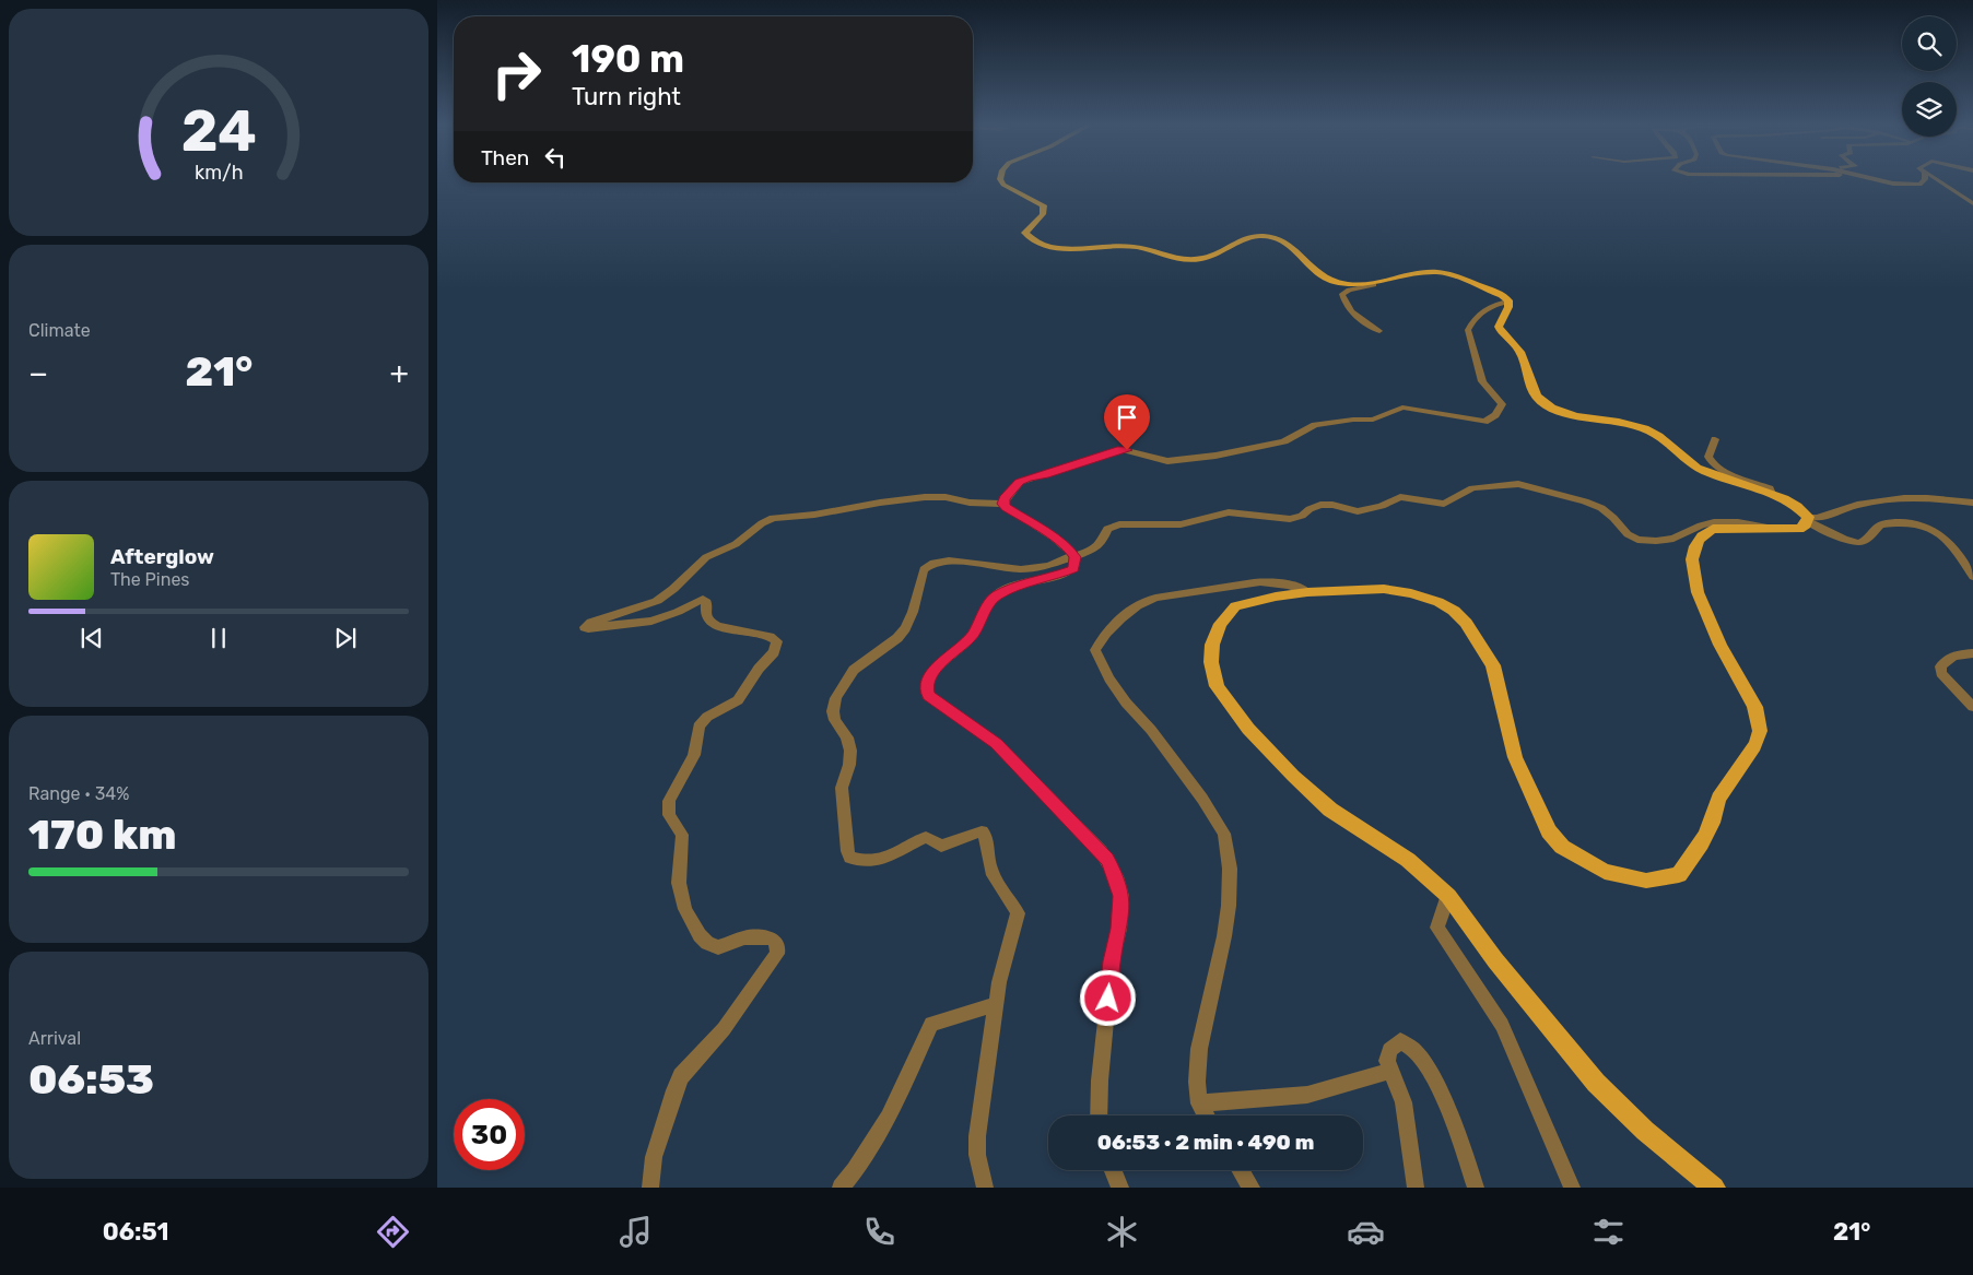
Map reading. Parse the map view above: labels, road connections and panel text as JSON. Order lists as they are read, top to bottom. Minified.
{"page":{"turn":["190 m","Turn right"],"then":"Then","tile":["Climate",["Range · 34%","170 km"],["Arrival","06:53"]],"heat":["−","21°","+"],"song":["Afterglow","The Pines"],"limit":"30","trip":"06:53 · 2 min · 490 m","tabs":["06:51","21°"],"gauge":["24","km/h"]}}
